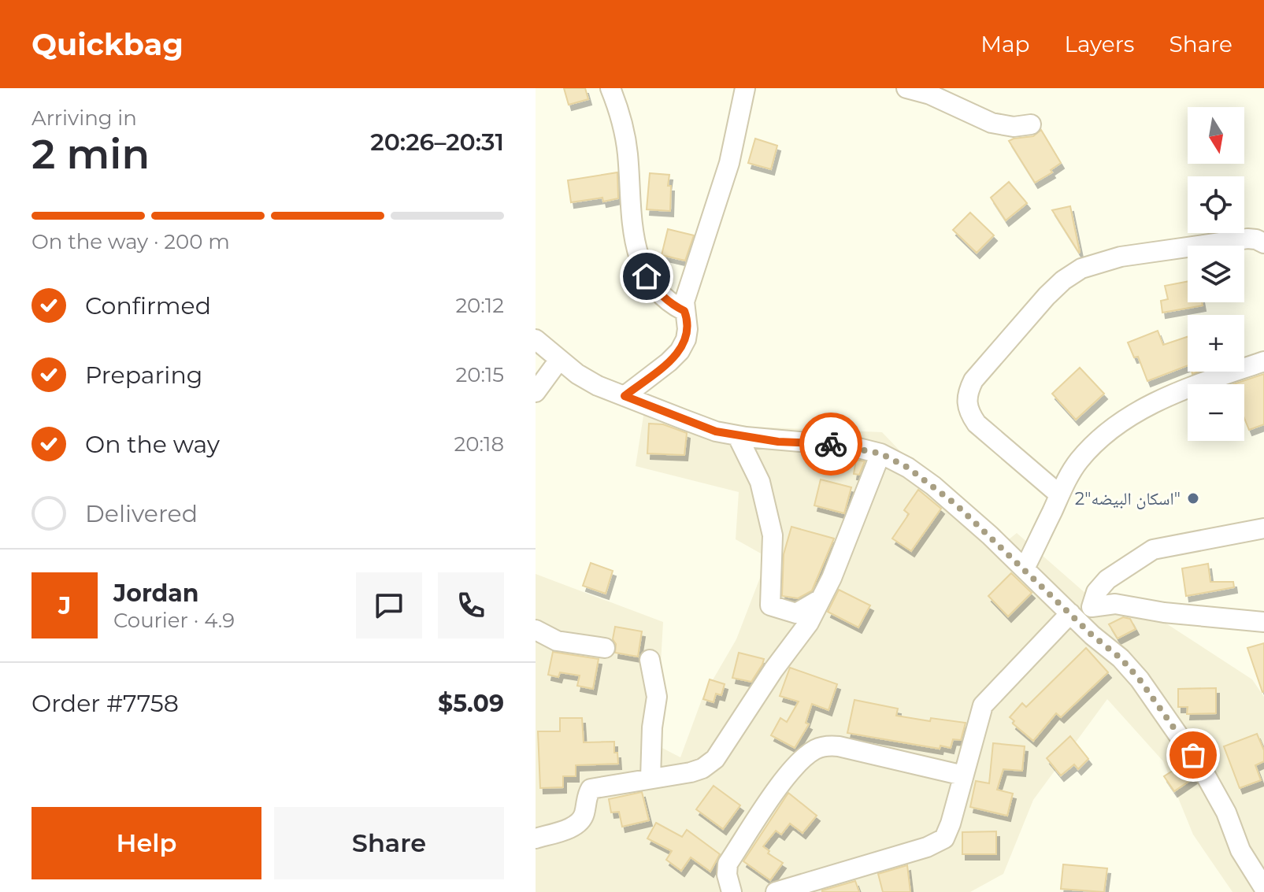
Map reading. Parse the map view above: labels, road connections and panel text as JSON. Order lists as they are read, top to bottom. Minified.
{"places":["اسكان البيضه\"2\""],"north":"bottom","page":{"header":"Quickbag","nav":["Map","Layers","Share"],"heading":["2 min","Arriving in","20:26–20:31"],"panel":["Jordan","Courier · 4.9","Order #7758","$5.09"],"map_buttons":["+","−"],"bar":"On the way · 200 m","list":[["Confirmed","20:12"],["Preparing","20:15"],["On the way","20:18"],"Delivered"],"round":"J","buttons":["Help","Share"]}}
